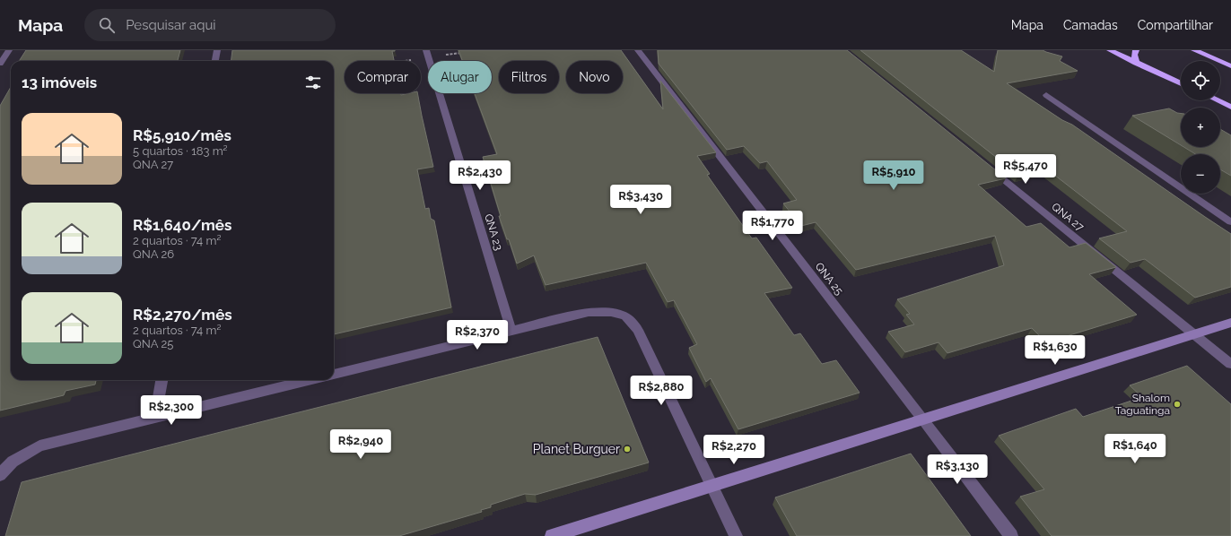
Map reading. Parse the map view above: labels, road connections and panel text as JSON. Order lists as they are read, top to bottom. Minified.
{"streets":{"street":["QNA 27","QNA 23","QNA 25"]},"places":["Shalom Taguatinga","Planet Burguer"],"page":{"header":"Mapa","search":"Pesquisar aqui","nav":["Mapa","Camadas","Compartilhar"],"map_buttons":["+","−"],"chip":["Comprar","Alugar","Filtros","Novo"],"heading":"13 imóveis","list":[{"name":"R$5,910/mês","note":"5 quartos · 183 m² · QNA 27"},{"name":"R$1,640/mês","note":"2 quartos · 74 m² · QNA 26"},{"name":"R$2,270/mês","note":"2 quartos · 74 m² · QNA 25"}],"price":["R$5,470","R$2,430","R$5,910","R$3,430","R$1,770","R$2,370","R$1,630","R$2,880","R$2,300","R$2,940","R$1,640","R$2,270","R$3,130"]}}
